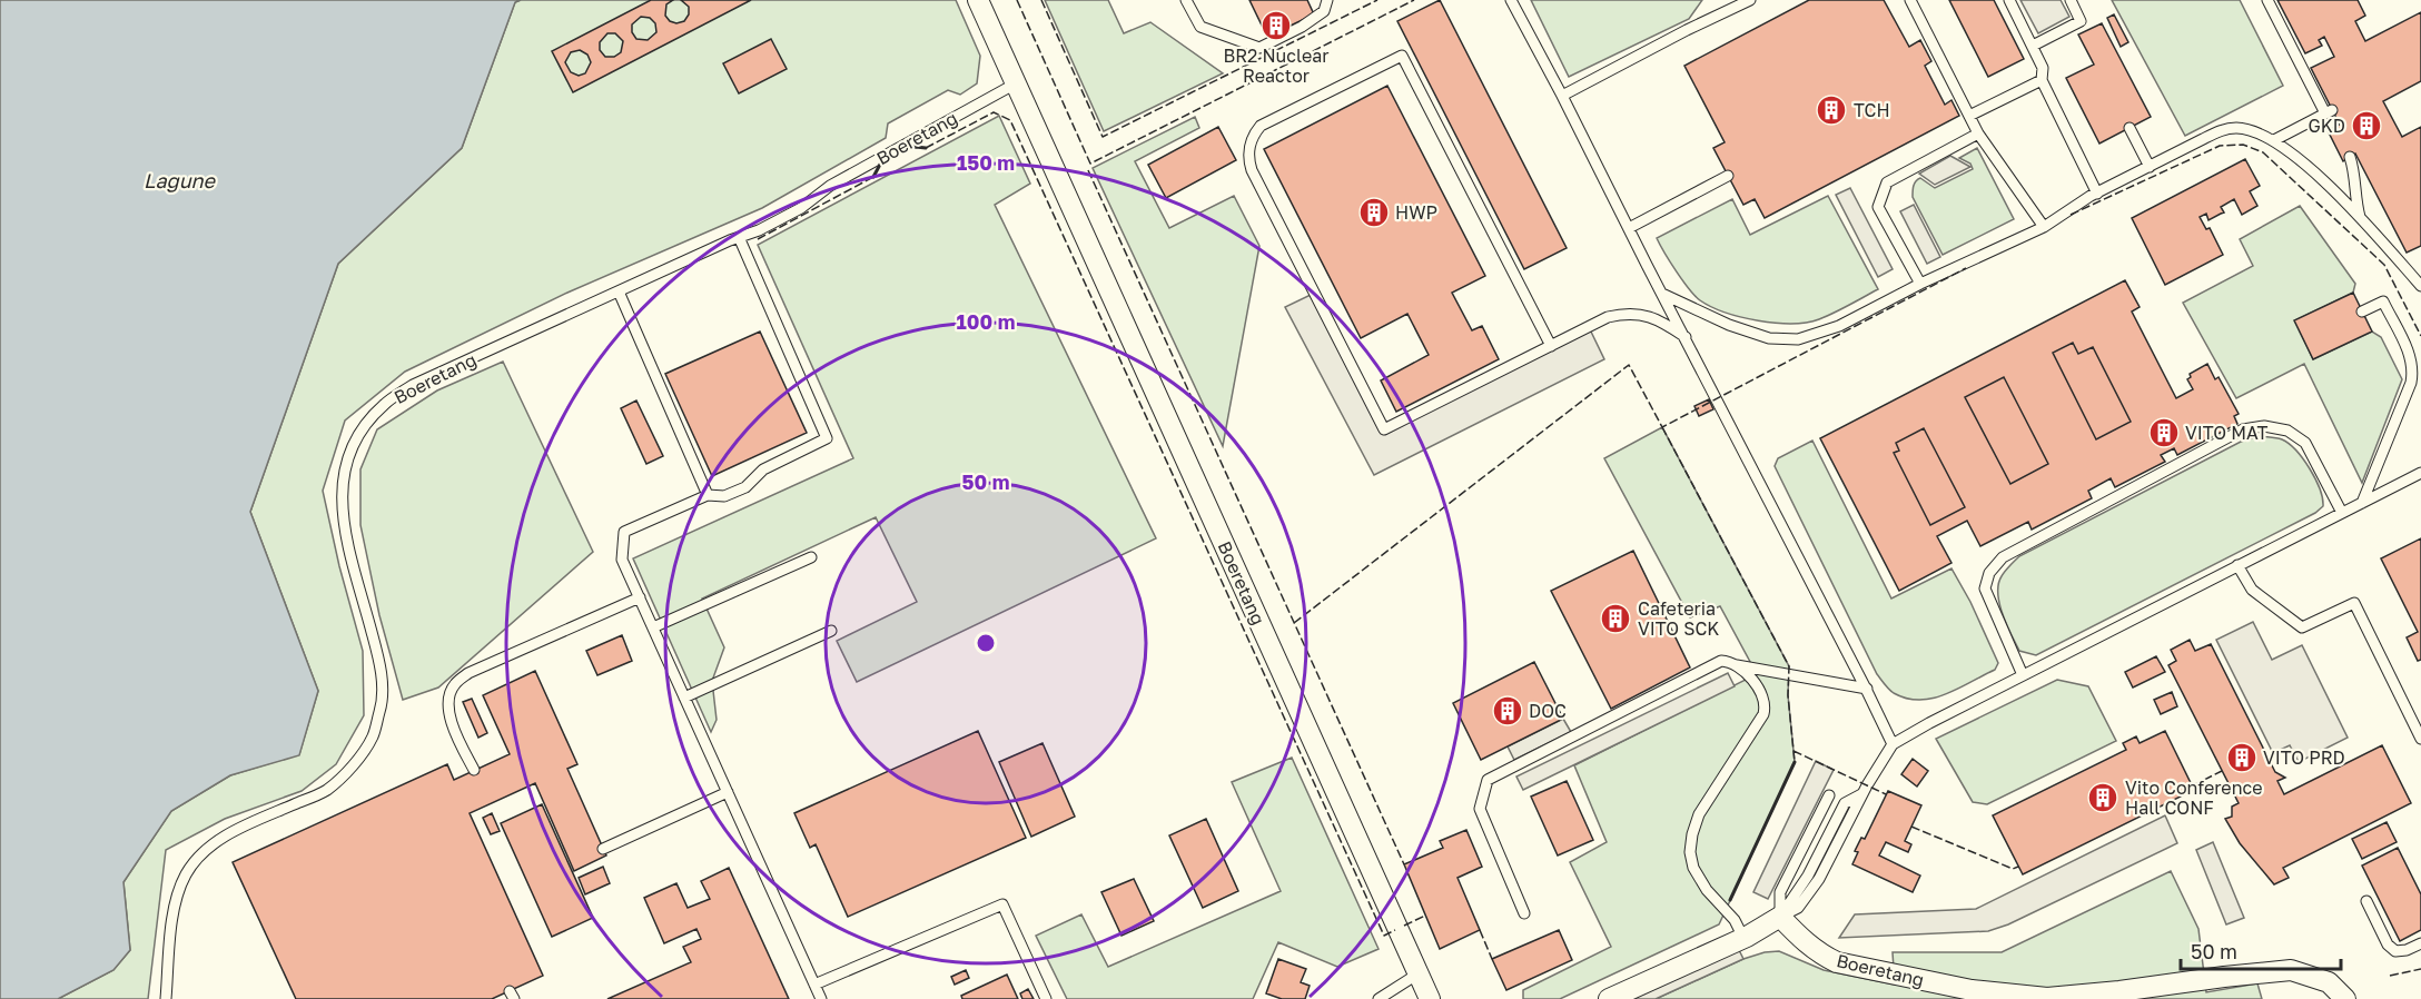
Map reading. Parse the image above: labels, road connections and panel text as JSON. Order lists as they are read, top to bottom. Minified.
{"streets":{"street":["Boeretang"]},"water":["Lagune"],"places":{"building":["BR2 Nuclear Reactor","TCH","GKD","HWP","VITO MAT","Cafeteria VITO SCK","DOC","VITO PRD","Vito Conference Hall CONF"]},"scale_bar":"50 m","rings":["150 m","100 m","50 m"]}
